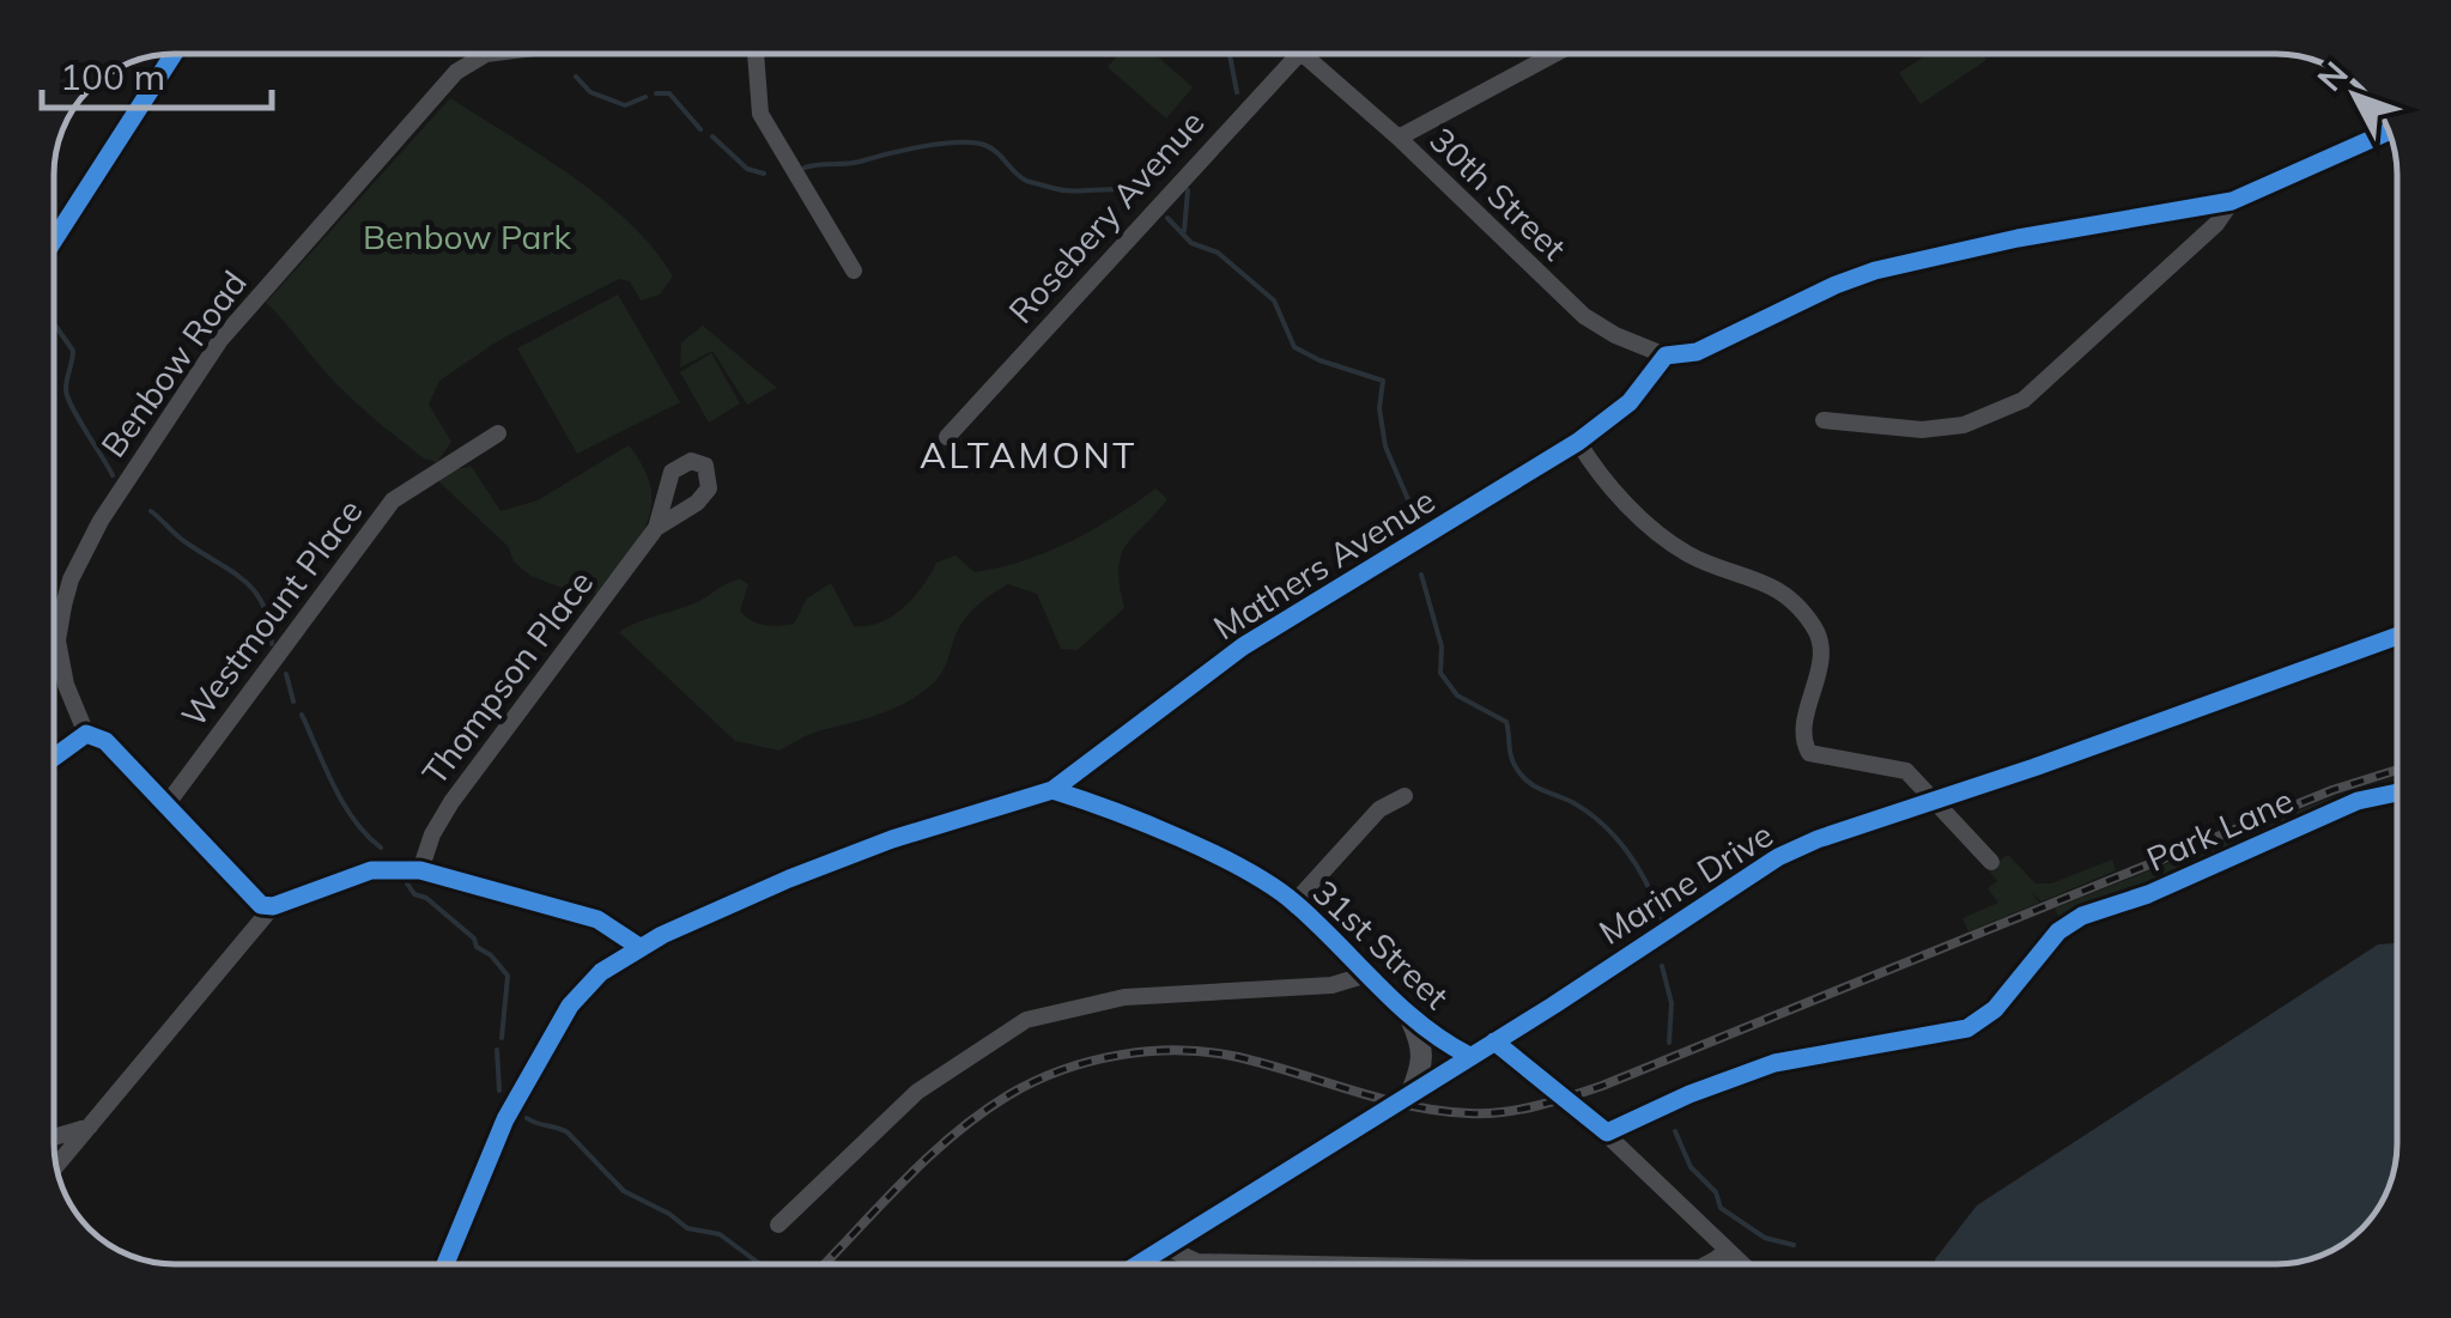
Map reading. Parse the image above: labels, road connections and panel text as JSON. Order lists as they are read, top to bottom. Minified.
{"streets":{"main road":["Marine Drive"],"street":["30th Street","Rosebery Avenue","Benbow Road","Mathers Avenue","Westmount Place","Thompson Place","Park Lane","31st Street"]},"crossings":[["30th Street","Mathers Avenue"],["Mathers Avenue","31st Street"],["Marine Drive","31st Street"]],"districts":["ALTAMONT"],"parks":["Benbow Park"],"scale_bar":"100 m","north":"top left"}
